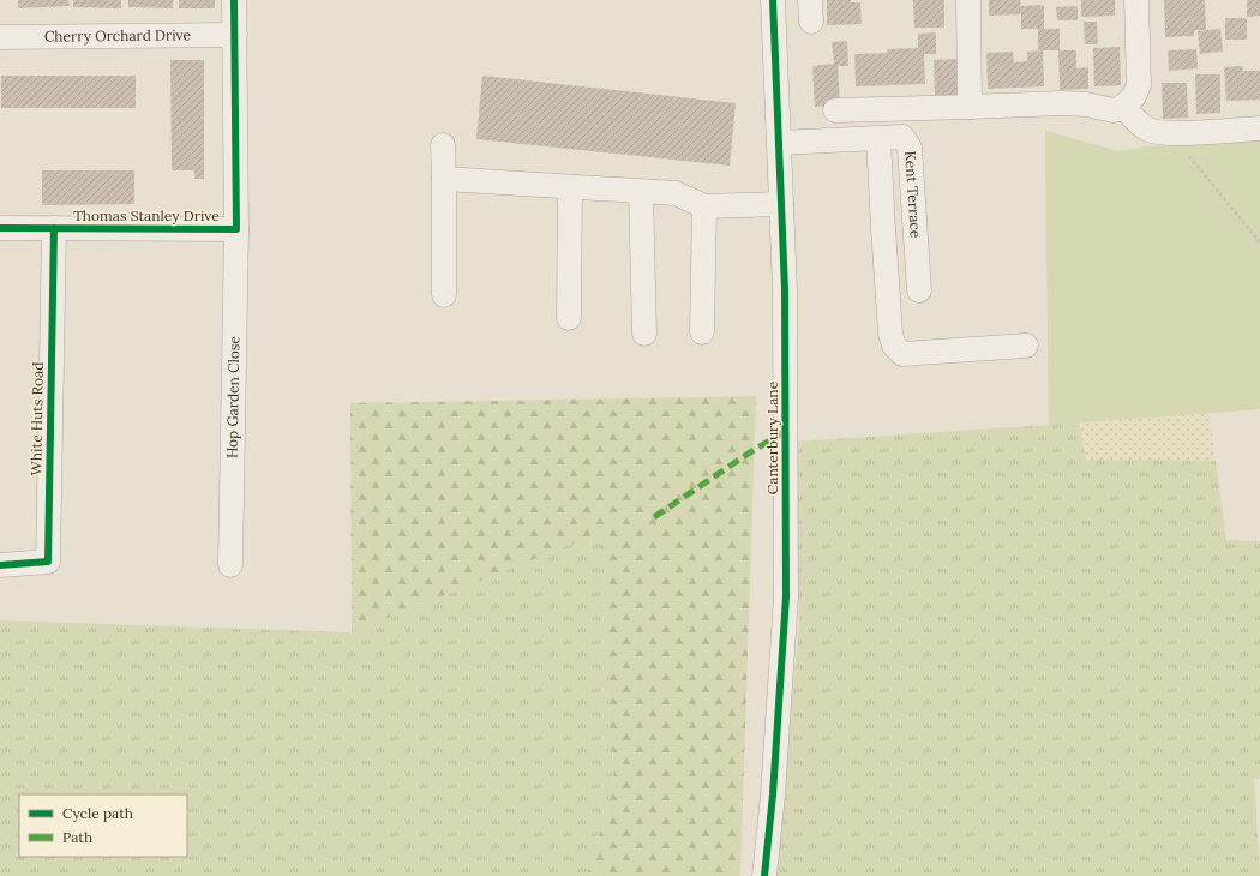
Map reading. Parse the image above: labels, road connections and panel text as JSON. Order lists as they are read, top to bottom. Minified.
{"streets":{"street":["Cherry Orchard Drive","Kent Terrace","Thomas Stanley Drive","Hop Garden Close","White Huts Road","Canterbury Lane"]},"crossings":[["Cherry Orchard Drive","Thomas Stanley Drive"],["Kent Terrace","Canterbury Lane"],["Thomas Stanley Drive","Hop Garden Close"],["Thomas Stanley Drive","White Huts Road"]],"legend":["Cycle path","Path"]}
